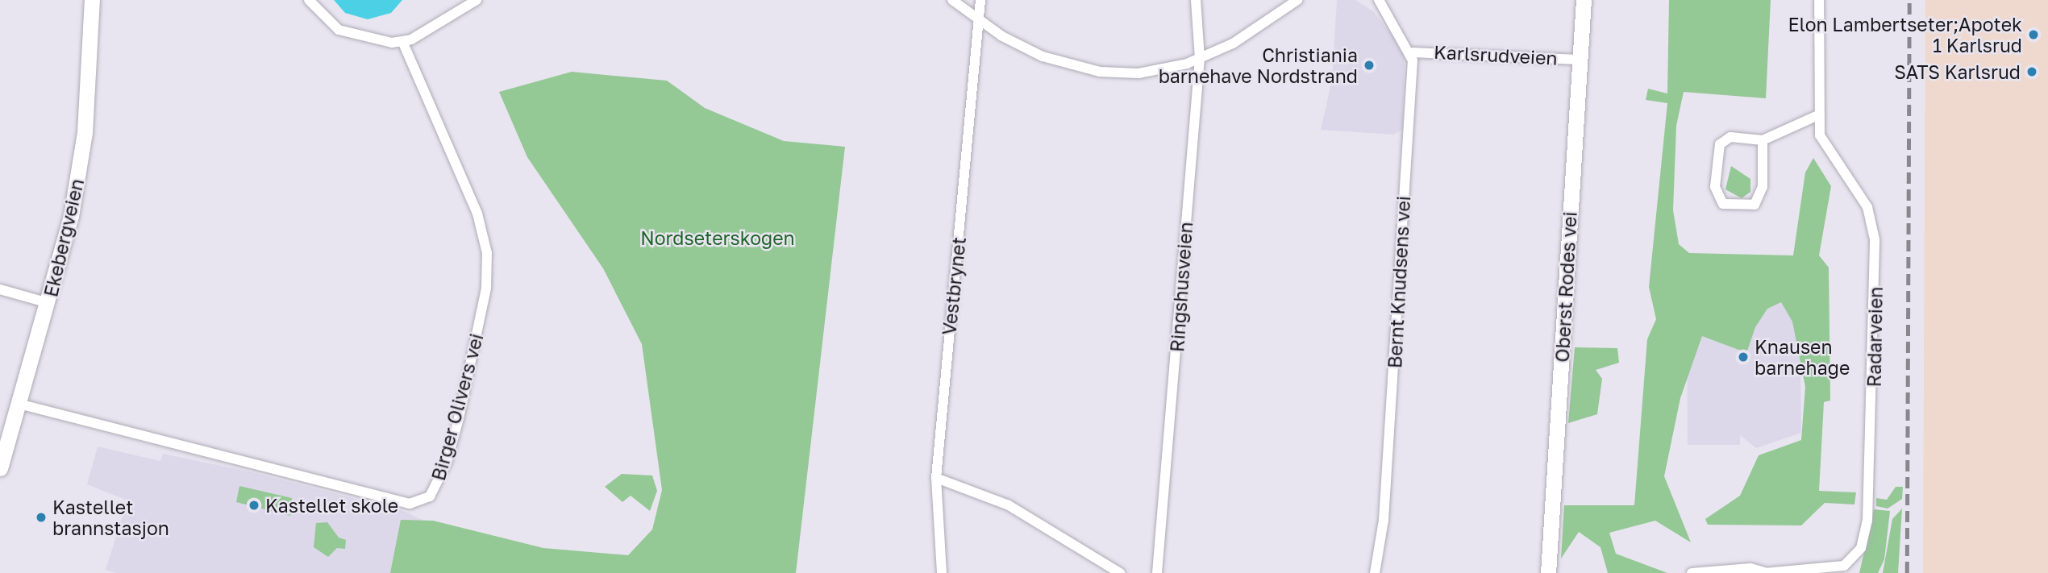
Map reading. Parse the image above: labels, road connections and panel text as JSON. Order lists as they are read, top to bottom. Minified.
{"streets":{"street":["Karlsrudveien","Ekebergveien","Bernt Knudsens vei","Vestbrynet","Ringshusveien","Oberst Rodes vei","Radarveien","Birger Olivers vei"]},"crossings":[["Karlsrudveien","Bernt Knudsens vei"],["Karlsrudveien","Oberst Rodes vei"],["Ekebergveien","Birger Olivers vei"]],"parks":["Nordseterskogen"],"places":["Elon Lambertseter;Apotek 1 Karlsrud","Christiania barnehave Nordstrand","SATS Karlsrud","Knausen barnehage","Kastellet skole","Kastellet brannstasjon"]}
